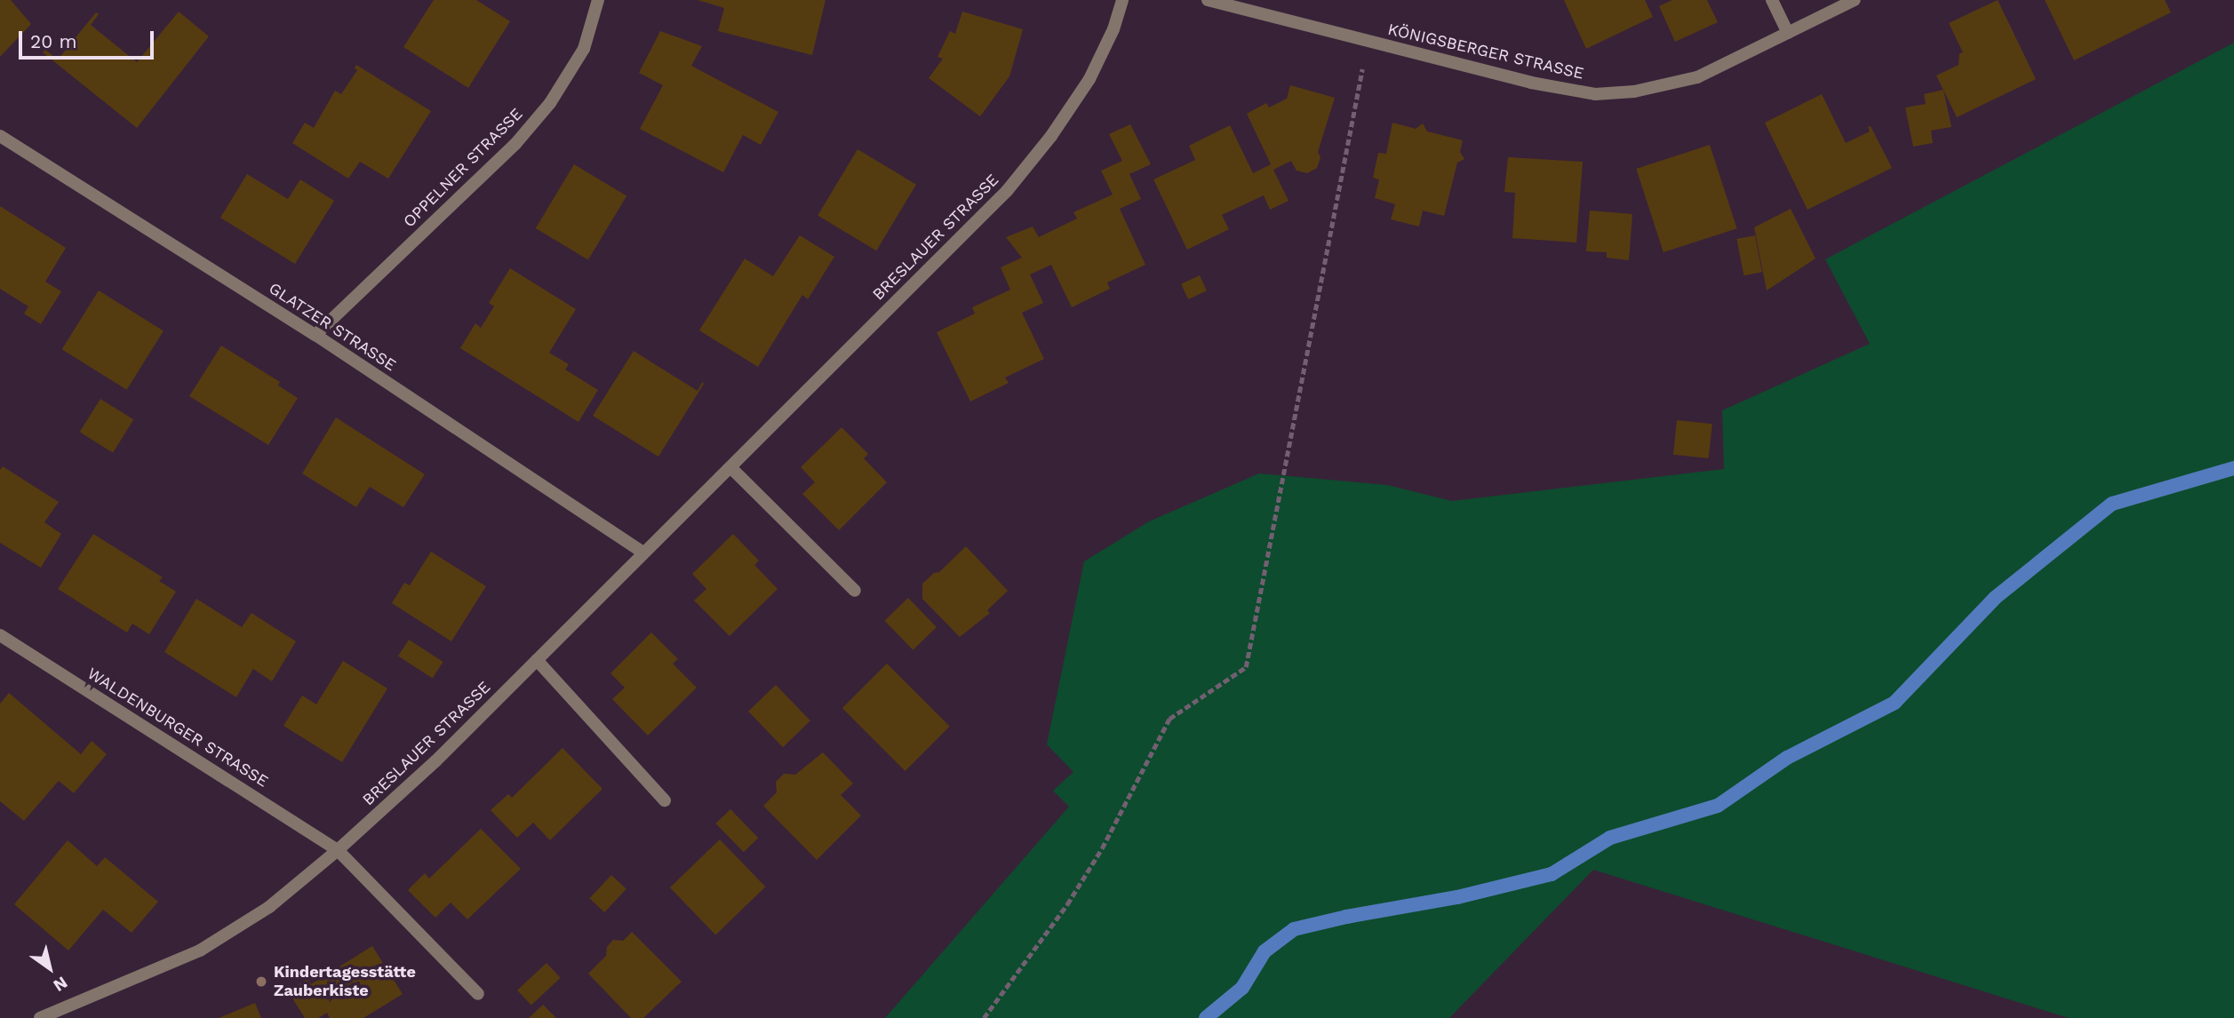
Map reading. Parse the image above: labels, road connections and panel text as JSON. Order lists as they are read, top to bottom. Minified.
{"streets":{"street":["KÖNIGSBERGER STRASSE","OPPELNER STRASSE","BRESLAUER STRASSE","GLATZER STRASSE","WALDENBURGER STRASSE"]},"crossings":[["OPPELNER STRASSE","GLATZER STRASSE"],["BRESLAUER STRASSE","GLATZER STRASSE"],["BRESLAUER STRASSE","WALDENBURGER STRASSE"]],"places":["Kindertagesstätte Zauberkiste"],"scale_bar":"20 m","north":"bottom right"}
